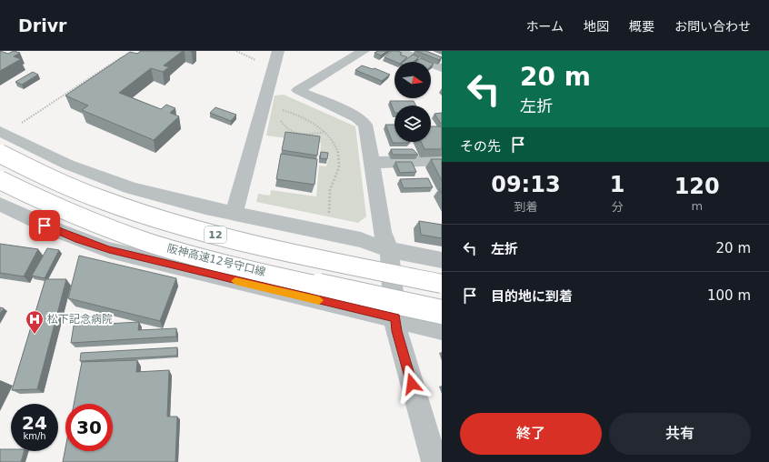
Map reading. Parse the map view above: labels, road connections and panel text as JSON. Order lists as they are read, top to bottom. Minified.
{"streets":{"highway":["12","阪神高速12号守口線"]},"places":{"hospital":["松下記念病院"]},"north":"right","page":{"header":"Drivr","nav":["ホーム","地図","概要","お問い合わせ"],"turn":["20 m","左折"],"then":"その先","eta":["09:13","到着","1","分","120","m"],"list":[{"name":"左折","value":"20 m"},{"name":"目的地に到着","value":"100 m"}],"speed":"24 km/h","limit":"30","buttons":["終了","共有"]}}
